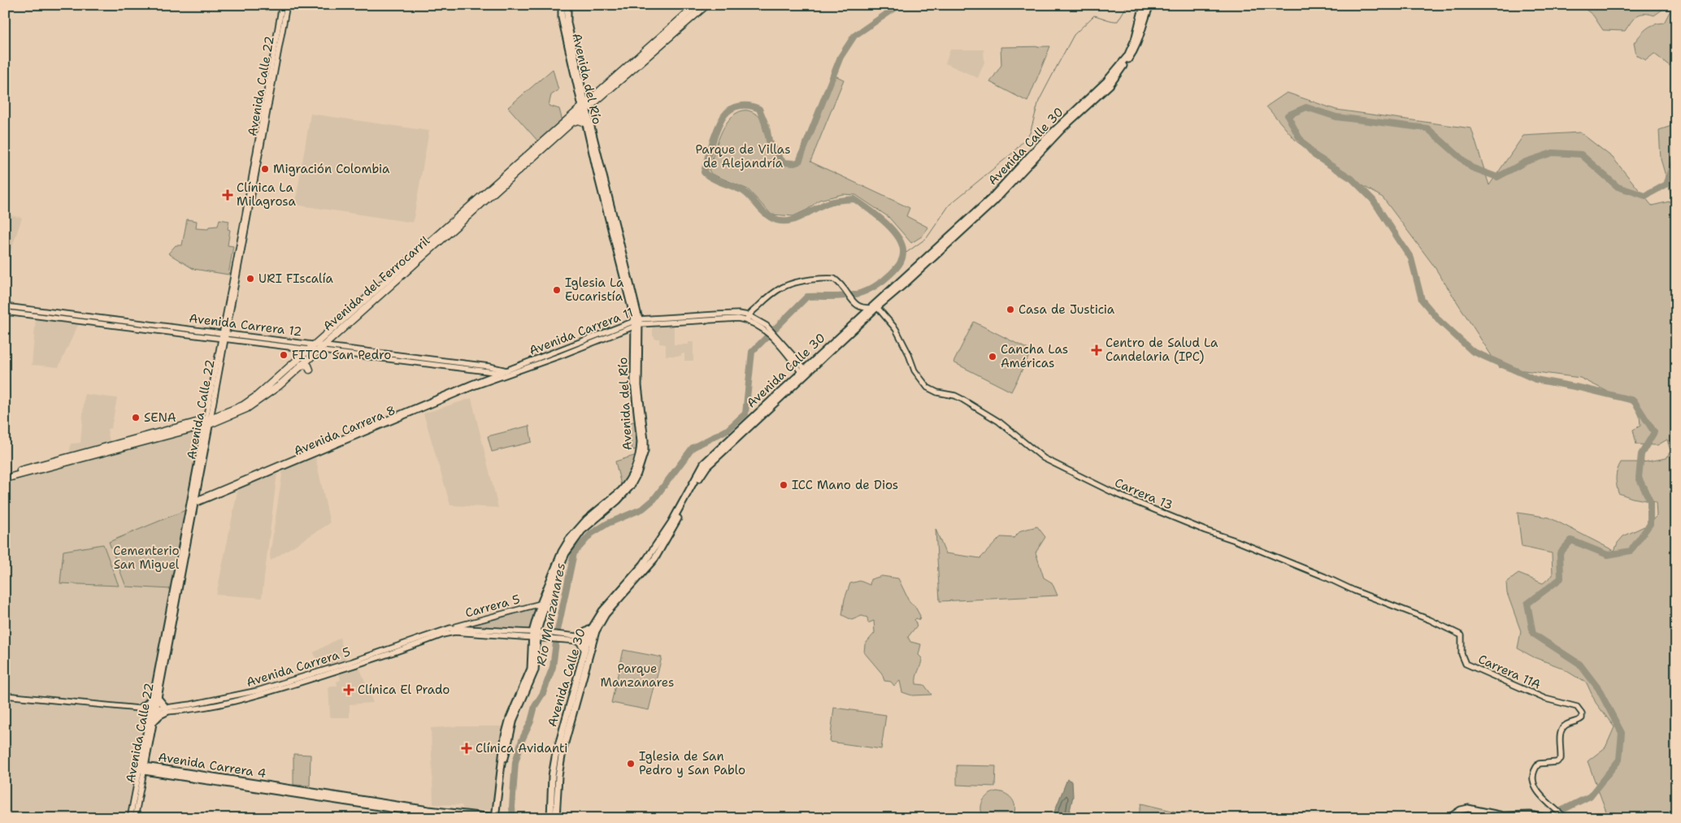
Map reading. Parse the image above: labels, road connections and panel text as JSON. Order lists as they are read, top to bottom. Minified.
{"streets":{"main road":["Avenida del Río","Avenida Calle 22","Avenida Calle 30","Avenida del Ferrocarril","Avenida Carrera 4"],"street":["Avenida Carrera 12","Avenida Carrera 11","Avenida Carrera 8","Carrera 13","Carrera 5","Avenida Carrera 5","Carrera 11A"]},"crossings":[["Avenida del Río","Avenida del Ferrocarril"],["Avenida del Río","Avenida Carrera 11"],["Avenida del Río","Carrera 5"],["Avenida del Río","Avenida Carrera 5"],["Avenida del Río","Avenida Carrera 4"],["Avenida Calle 22","Avenida del Ferrocarril"],["Avenida Calle 22","Avenida Carrera 12"],["Avenida Calle 22","Avenida Carrera 8"],["Avenida Calle 22","Avenida Carrera 5"],["Avenida Calle 22","Avenida Carrera 4"],["Avenida Calle 30","Avenida Carrera 11"],["Avenida Calle 30","Carrera 13"],["Avenida Calle 30","Avenida Carrera 5"],["Avenida del Ferrocarril","Avenida Carrera 12"],["Avenida Carrera 12","Avenida Carrera 11"],["Avenida Carrera 12","Avenida Carrera 8"],["Avenida Carrera 11","Avenida Carrera 8"],["Carrera 13","Carrera 11A"],["Carrera 5","Avenida Carrera 5"]],"water":["Río Manzanares"],"parks":["Parque de Villas de Alejandría","Cementerio San Miguel","Parque Manzanares"],"places":{"other":["Migración Colombia","URI FIscalía","Iglesia La Eucaristía","Casa de Justicia","FITCO San Pedro","Cancha Las Américas","SENA","ICC Mano de Dios","Iglesia de San Pedro y San Pablo"],"health":["Clínica La Milagrosa","Centro de Salud La Candelaria (IPC)","Clínica El Prado","Clínica Avidanti"]}}
